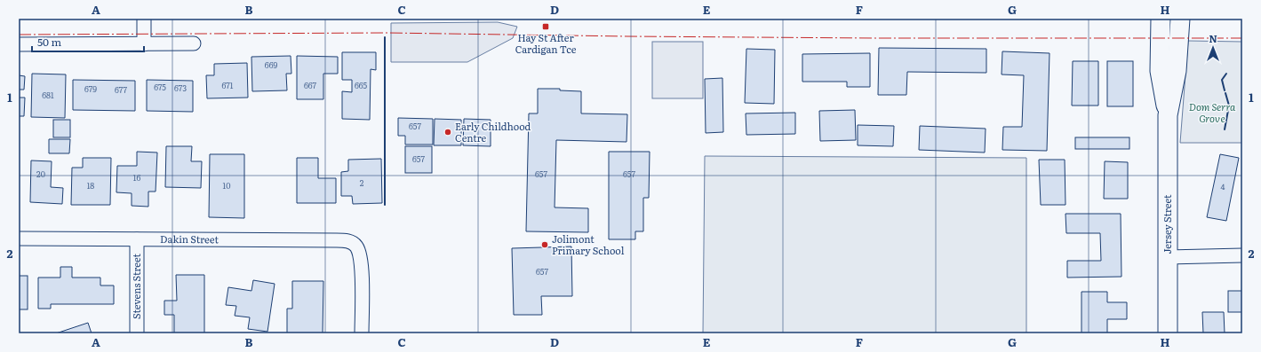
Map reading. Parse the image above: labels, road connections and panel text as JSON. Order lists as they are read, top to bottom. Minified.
{"streets":{"street":["Jersey Street","Dakin Street","Stevens Street"]},"crossings":[["Dakin Street","Stevens Street"]],"parks":["Dom Serra Grove"],"places":{"transit":["Hay St After Cardigan Tce"],"other":["Early Childhood Centre","Jolimont Primary School"]},"house_numbers":["669","671","667","665","675","673","679","677","681","657","657","20","657","657","16","2","18","10","4","657"],"scale_bar":"50 m","north":"top","grid":{"columns":["A","B","C","D","E","F","G","H"],"rows":["1","2"]}}
